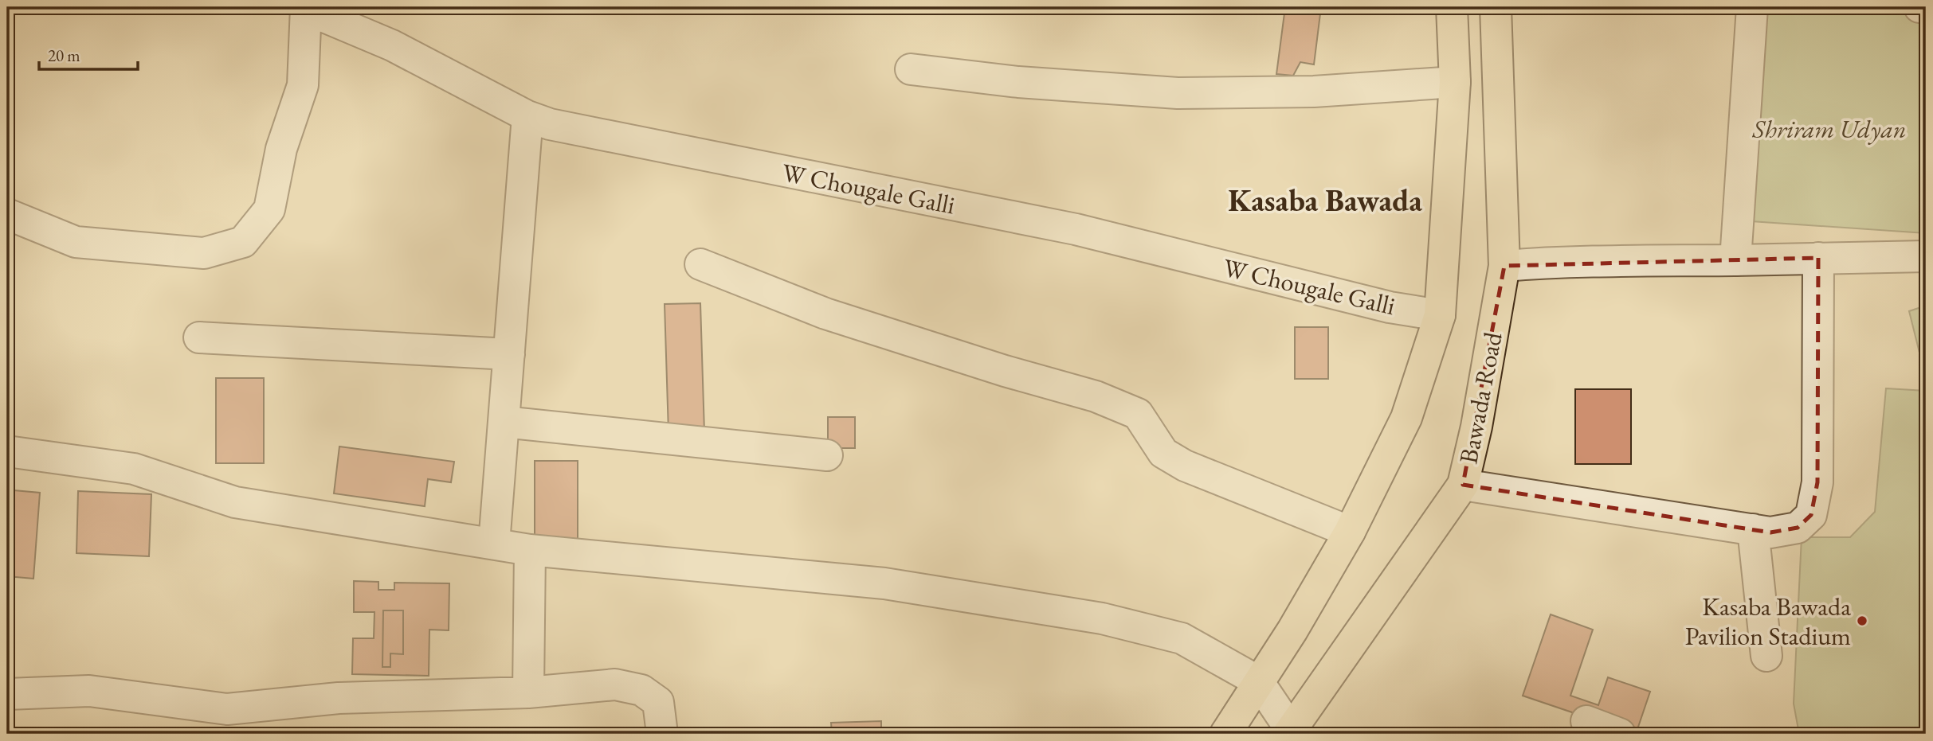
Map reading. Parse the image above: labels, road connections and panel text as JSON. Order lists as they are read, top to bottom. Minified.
{"streets":{"main road":["Bawada Road"],"street":["W Chougale Galli"]},"districts":["Kasaba Bawada"],"parks":["Shriram Udyan"],"places":["Kasaba Bawada Pavilion Stadium"],"scale_bar":"20 m"}
